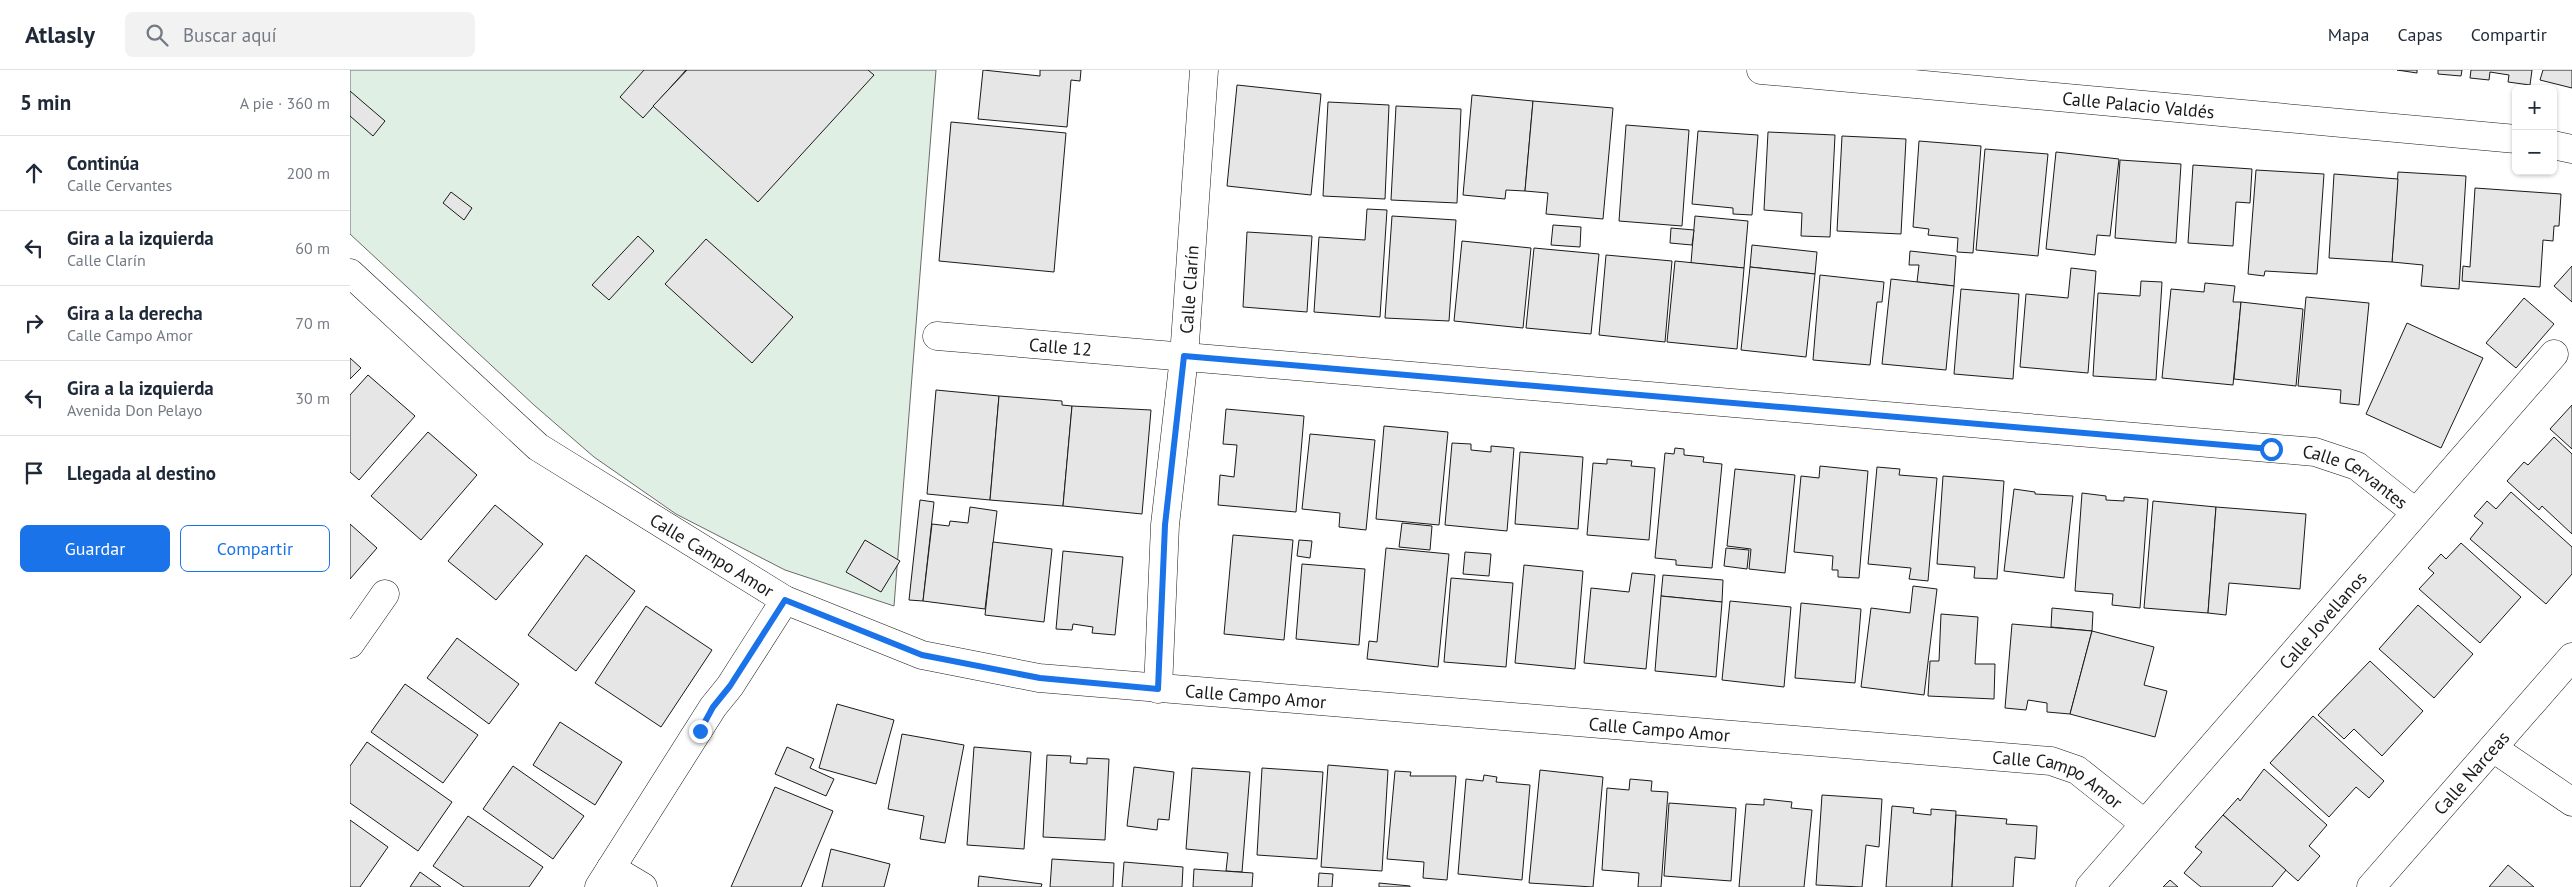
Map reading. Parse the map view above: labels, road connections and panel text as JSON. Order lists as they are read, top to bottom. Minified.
{"streets":{"street":["Calle Palacio Valdés","Calle Clarín","Calle 12","Calle Cervantes","Calle Campo Amor","Calle Jovellanos","Calle Narceas"]},"crossings":[["Calle Clarín","Calle 12"],["Calle Clarín","Calle Cervantes"],["Calle Clarín","Calle Campo Amor"],["Calle 12","Calle Cervantes"],["Calle Cervantes","Calle Jovellanos"],["Calle Campo Amor","Calle Jovellanos"]],"page":{"header":"Atlasly","search":"Buscar aquí","nav":["Mapa","Capas","Compartir"],"heading":["5 min","A pie · 360 m"],"map_buttons":["+","−"],"list":[["Continúa","Calle Cervantes","200 m"],["Gira a la izquierda","Calle Clarín","60 m"],["Gira a la derecha","Calle Campo Amor","70 m"],["Gira a la izquierda","Avenida Don Pelayo","30 m"],"Llegada al destino"],"buttons":["Guardar","Compartir"]}}
